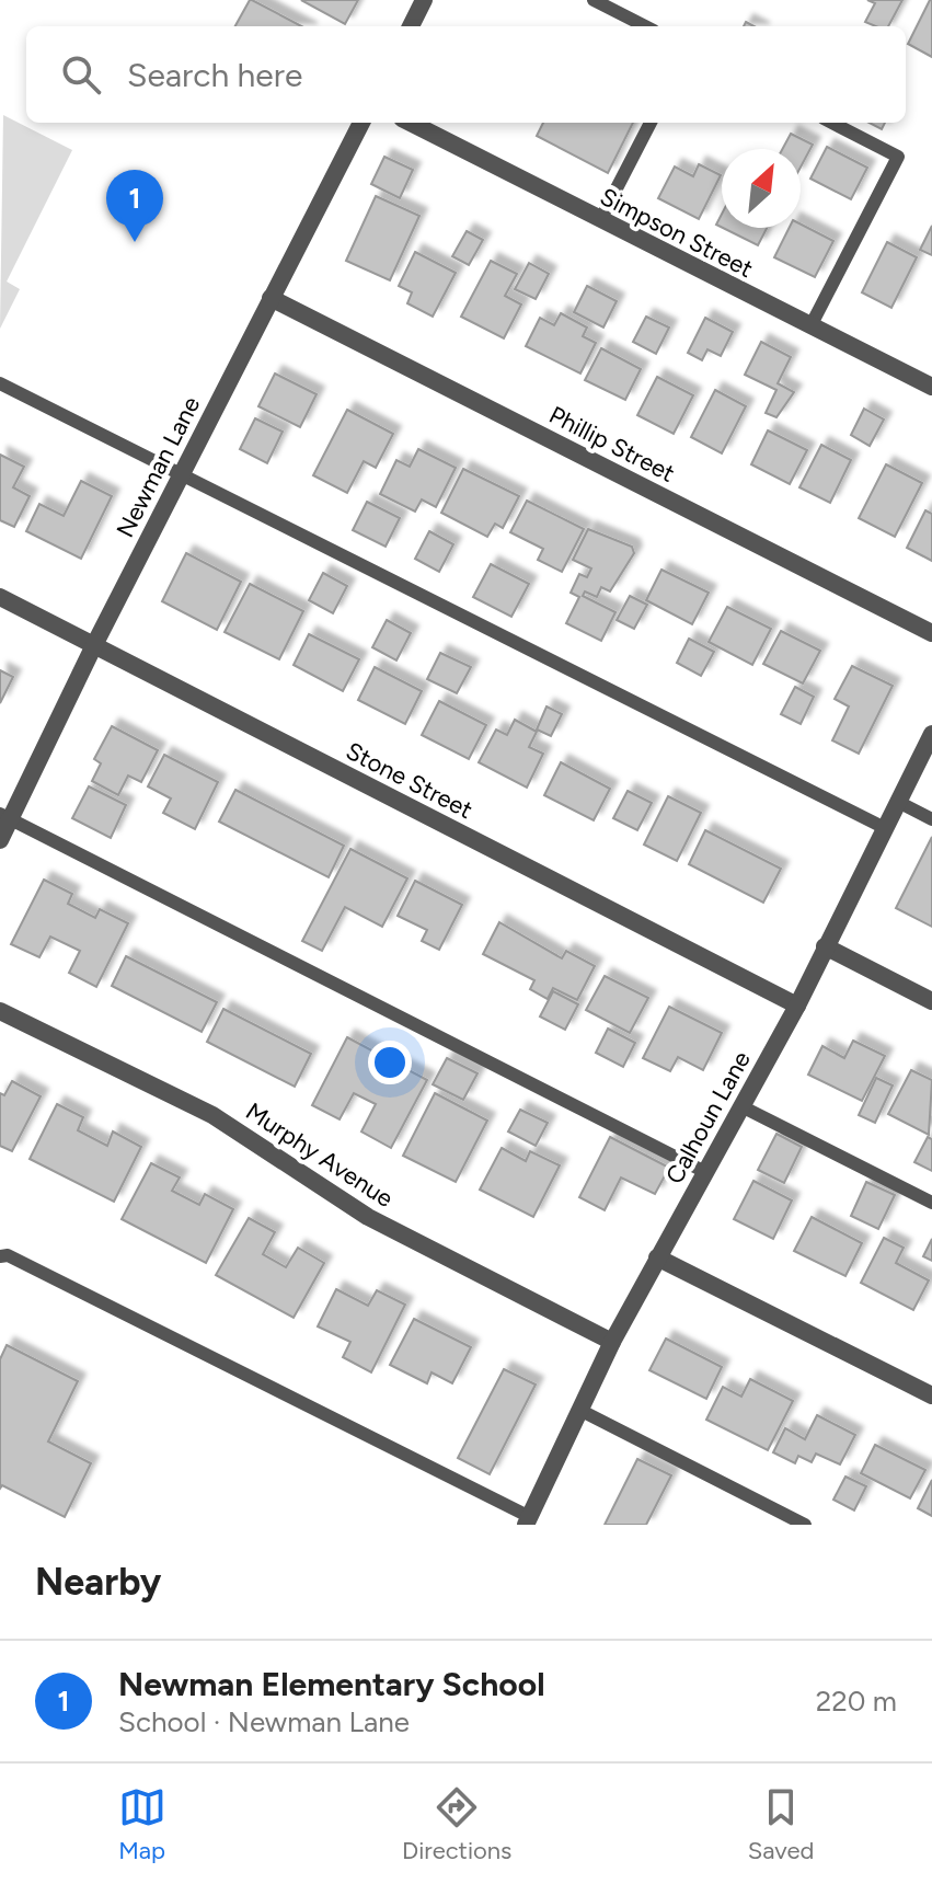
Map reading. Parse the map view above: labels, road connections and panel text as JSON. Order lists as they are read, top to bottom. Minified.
{"streets":{"street":["Simpson Street","Phillip Street","Newman Lane","Stone Street","Calhoun Lane","Murphy Avenue"]},"crossings":[["Phillip Street","Newman Lane"],["Newman Lane","Stone Street"],["Stone Street","Calhoun Lane"],["Calhoun Lane","Murphy Avenue"]],"north":"top right","page":{"search":"Search here","pins":"1","heading":"Nearby","list":[{"mark":"1","name":"Newman Elementary School","note":"School · Newman Lane","value":"220 m"}],"nav":["Map","Directions","Saved"]}}
